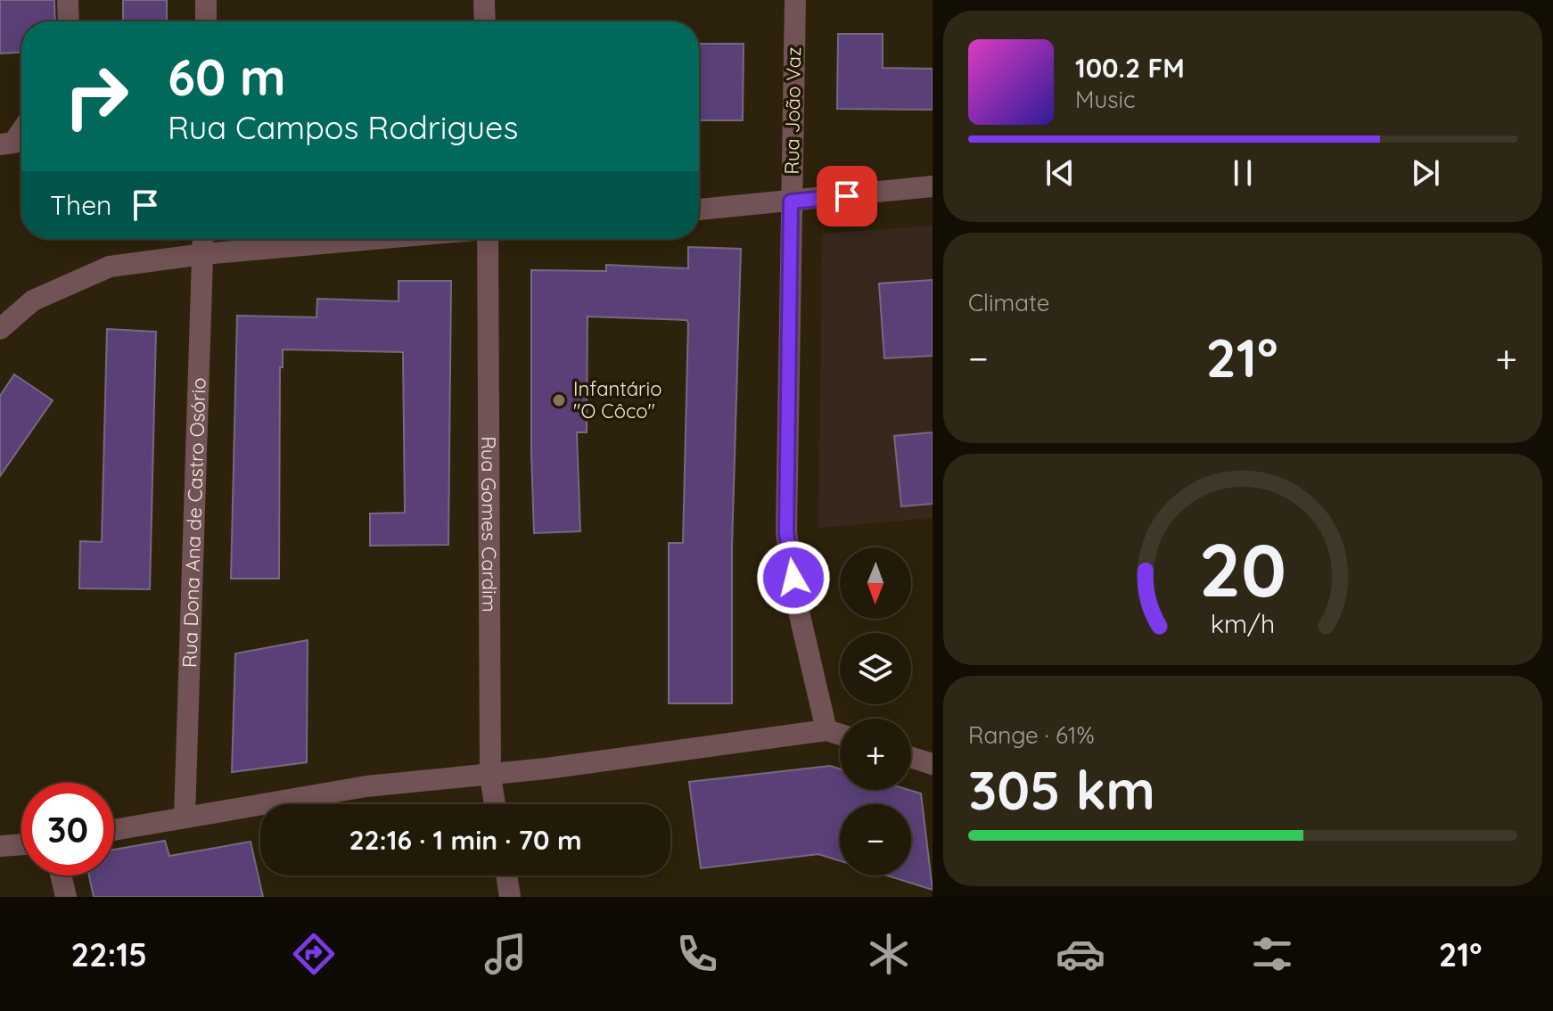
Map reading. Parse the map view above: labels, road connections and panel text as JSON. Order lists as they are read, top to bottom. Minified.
{"streets":{"street":["Rua João Vaz","Rua Dona Ana de Castro Osório","Rua Gomes Cardim"]},"places":["Infantário \"O Côco\""],"north":"bottom","page":{"turn":["60 m","Rua Campos Rodrigues"],"song":["100.2 FM","Music"],"then":"Then","tile":["Climate",["Range · 61%","305 km"]],"heat":["−","21°","+"],"map_buttons":["+","−"],"limit":"30","trip":"22:16 · 1 min · 70 m","tabs":["22:15","21°"],"gauge":["20","km/h"]}}
